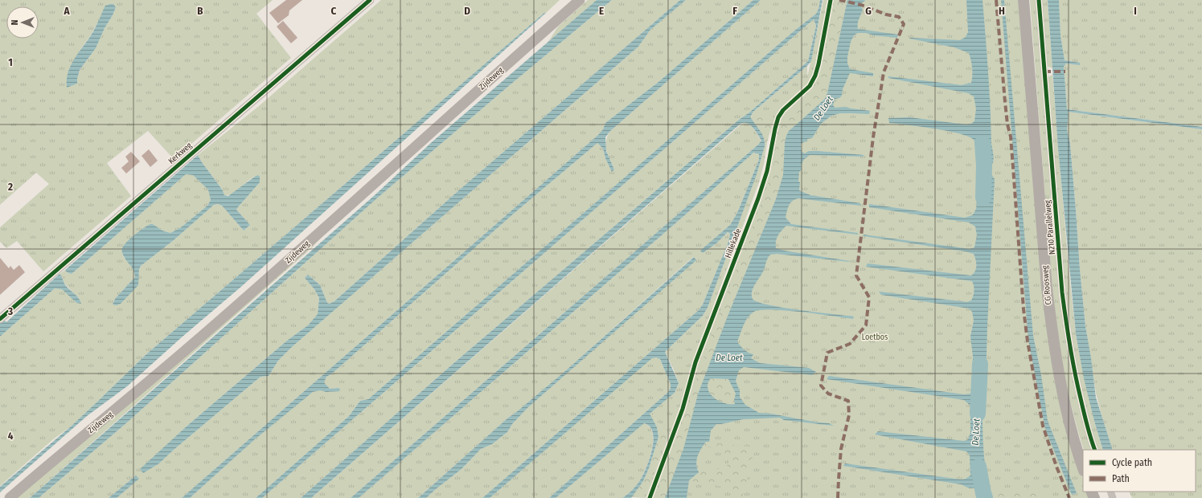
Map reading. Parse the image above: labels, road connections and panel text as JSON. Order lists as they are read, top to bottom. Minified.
{"streets":{"main road":["Zijdeweg","CG Roosweg"],"street":["Kerkweg","N210 Parallelweg"],"cycle path":["Hillekade"]},"water":["De Loet"],"parks":["Loetbos"],"legend":["Cycle path","Path"],"north":"left","grid":{"columns":["A","B","C","D","E","F","G","H","I"],"rows":["1","2","3","4"]}}
